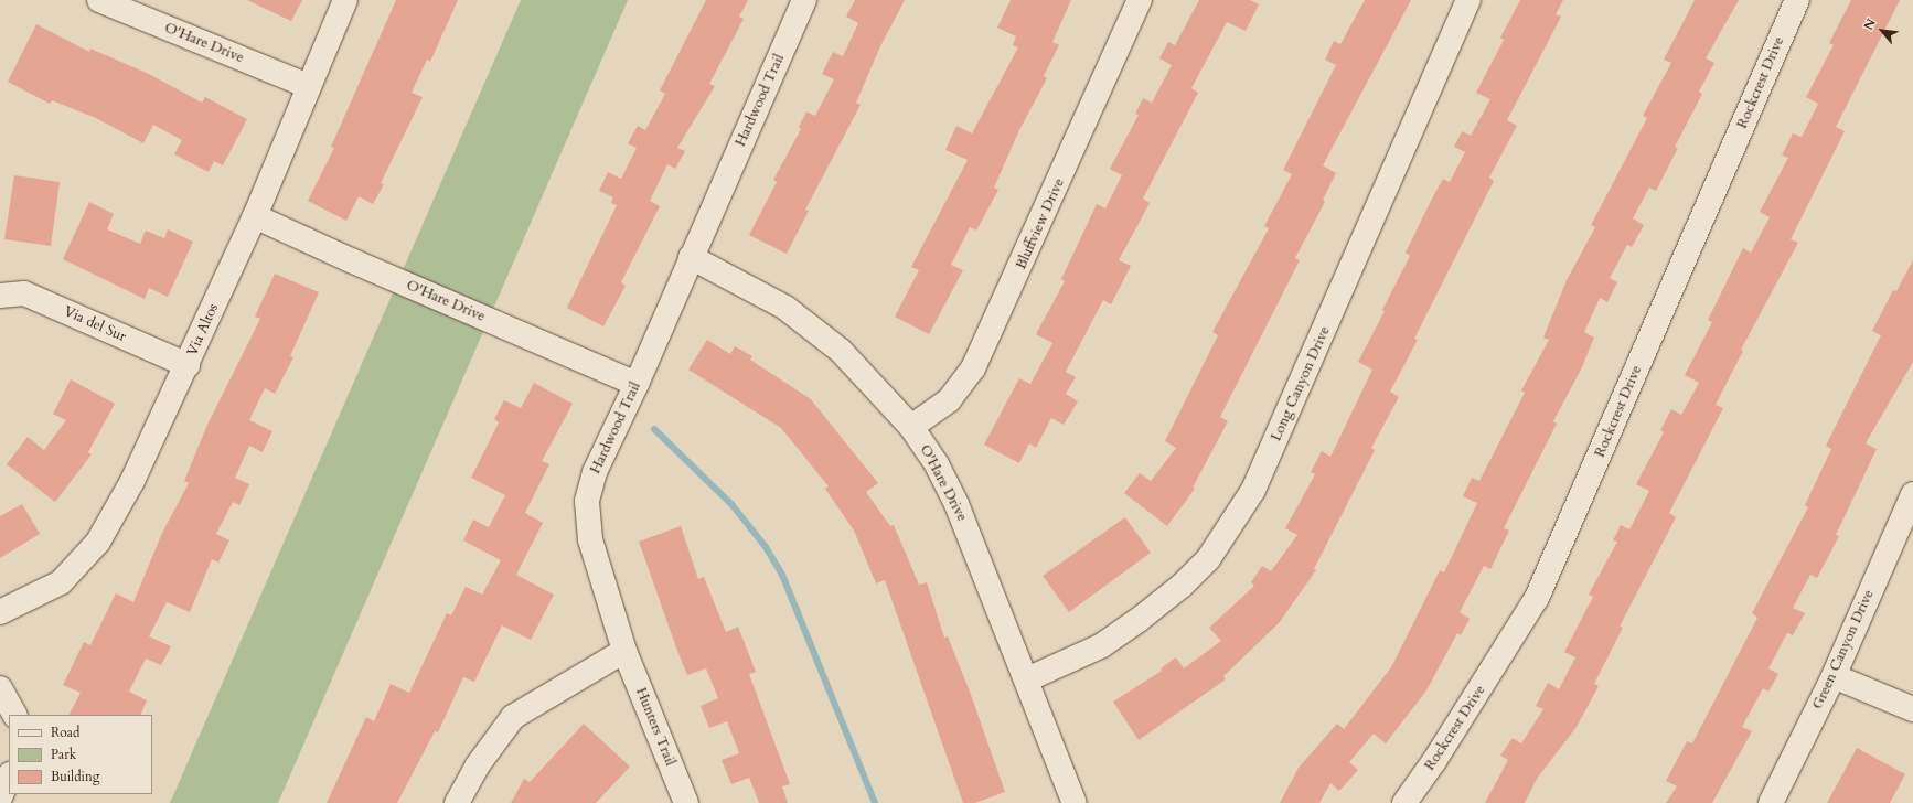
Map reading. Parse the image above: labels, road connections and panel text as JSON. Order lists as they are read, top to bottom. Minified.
{"streets":{"street":["O'Hare Drive","Rockcrest Drive","Hardwood Trail","Bluffview Drive","Via del Sur","Via Altos","Long Canyon Drive","Green Canyon Drive","Hunters Trail"]},"crossings":[["O'Hare Drive","Hardwood Trail"],["O'Hare Drive","Bluffview Drive"],["O'Hare Drive","Via Altos"],["O'Hare Drive","Long Canyon Drive"],["Hardwood Trail","Hunters Trail"],["Via del Sur","Via Altos"]],"legend":["Road","Park","Building"],"north":"top left"}
